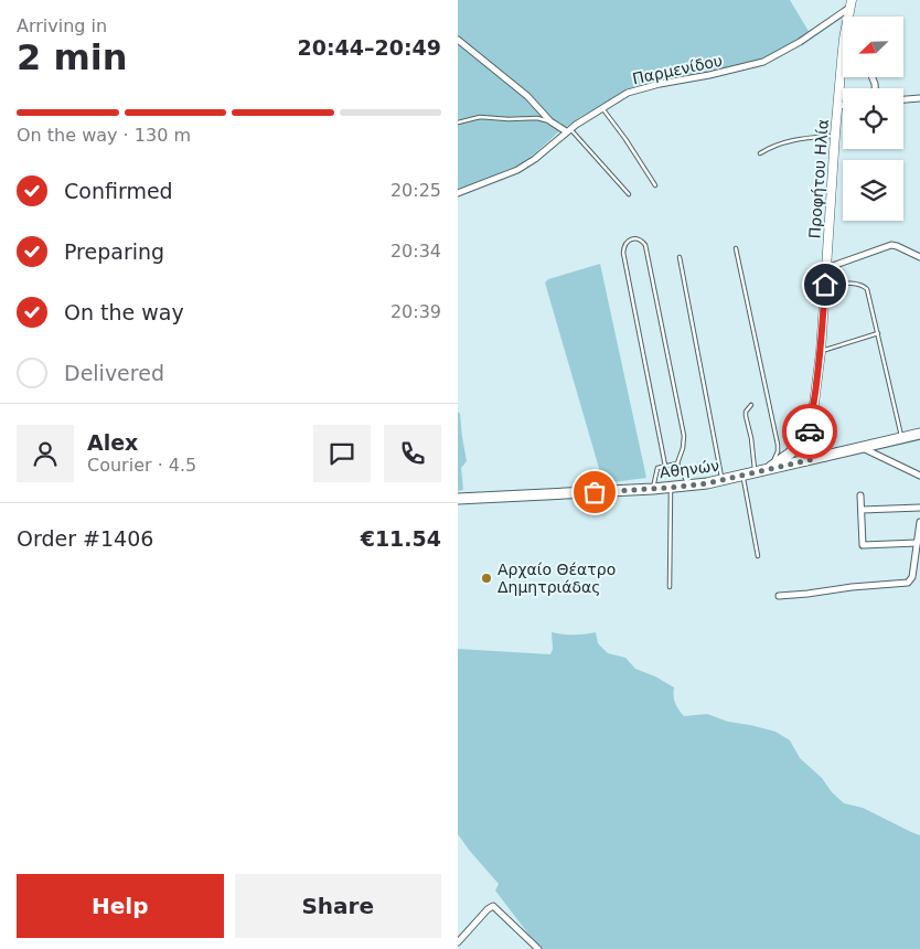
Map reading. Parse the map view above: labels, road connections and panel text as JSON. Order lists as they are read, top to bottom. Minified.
{"streets":{"main road":["Αθηνών"],"street":["Παρμενίδου","Προφήτου Ηλία"]},"crossings":[["Παρμενίδου","Προφήτου Ηλία"]],"places":["Αρχαίο Θέατρο Δημητριάδας"],"north":"bottom left","page":{"heading":["2 min","Arriving in","20:44–20:49"],"panel":["Alex","Courier · 4.5","Order #1406","€11.54"],"bar":"On the way · 130 m","list":[["Confirmed","20:25"],["Preparing","20:34"],["On the way","20:39"],"Delivered"],"buttons":["Help","Share"]}}
